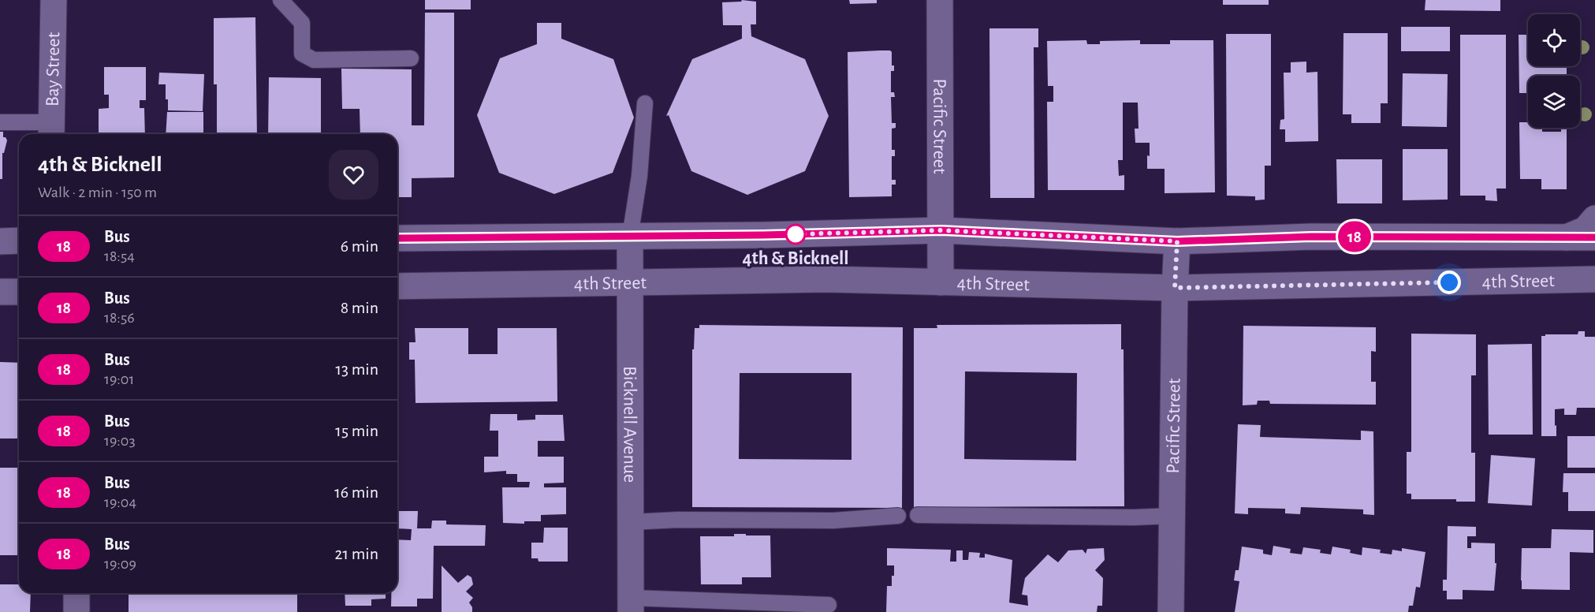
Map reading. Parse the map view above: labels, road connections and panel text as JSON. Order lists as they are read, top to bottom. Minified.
{"streets":{"street":["Bay Street","Pacific Street","4th Street","Bicknell Avenue"]},"crossings":[["Pacific Street","4th Street"],["4th Street","Bicknell Avenue"]],"places":["4th & Bicknell"],"lines":["bus line 18"],"page":{"on_map":"18","heading":["4th & Bicknell","Walk · 2 min · 150 m"],"list":[{"mark":"18","name":"Bus","note":"18:54","value":"6 min"},{"mark":"18","name":"Bus","note":"18:56","value":"8 min"},{"mark":"18","name":"Bus","note":"19:01","value":"13 min"},{"mark":"18","name":"Bus","note":"19:03","value":"15 min"},{"mark":"18","name":"Bus","note":"19:04","value":"16 min"},{"mark":"18","name":"Bus","note":"19:09","value":"21 min"}]}}
